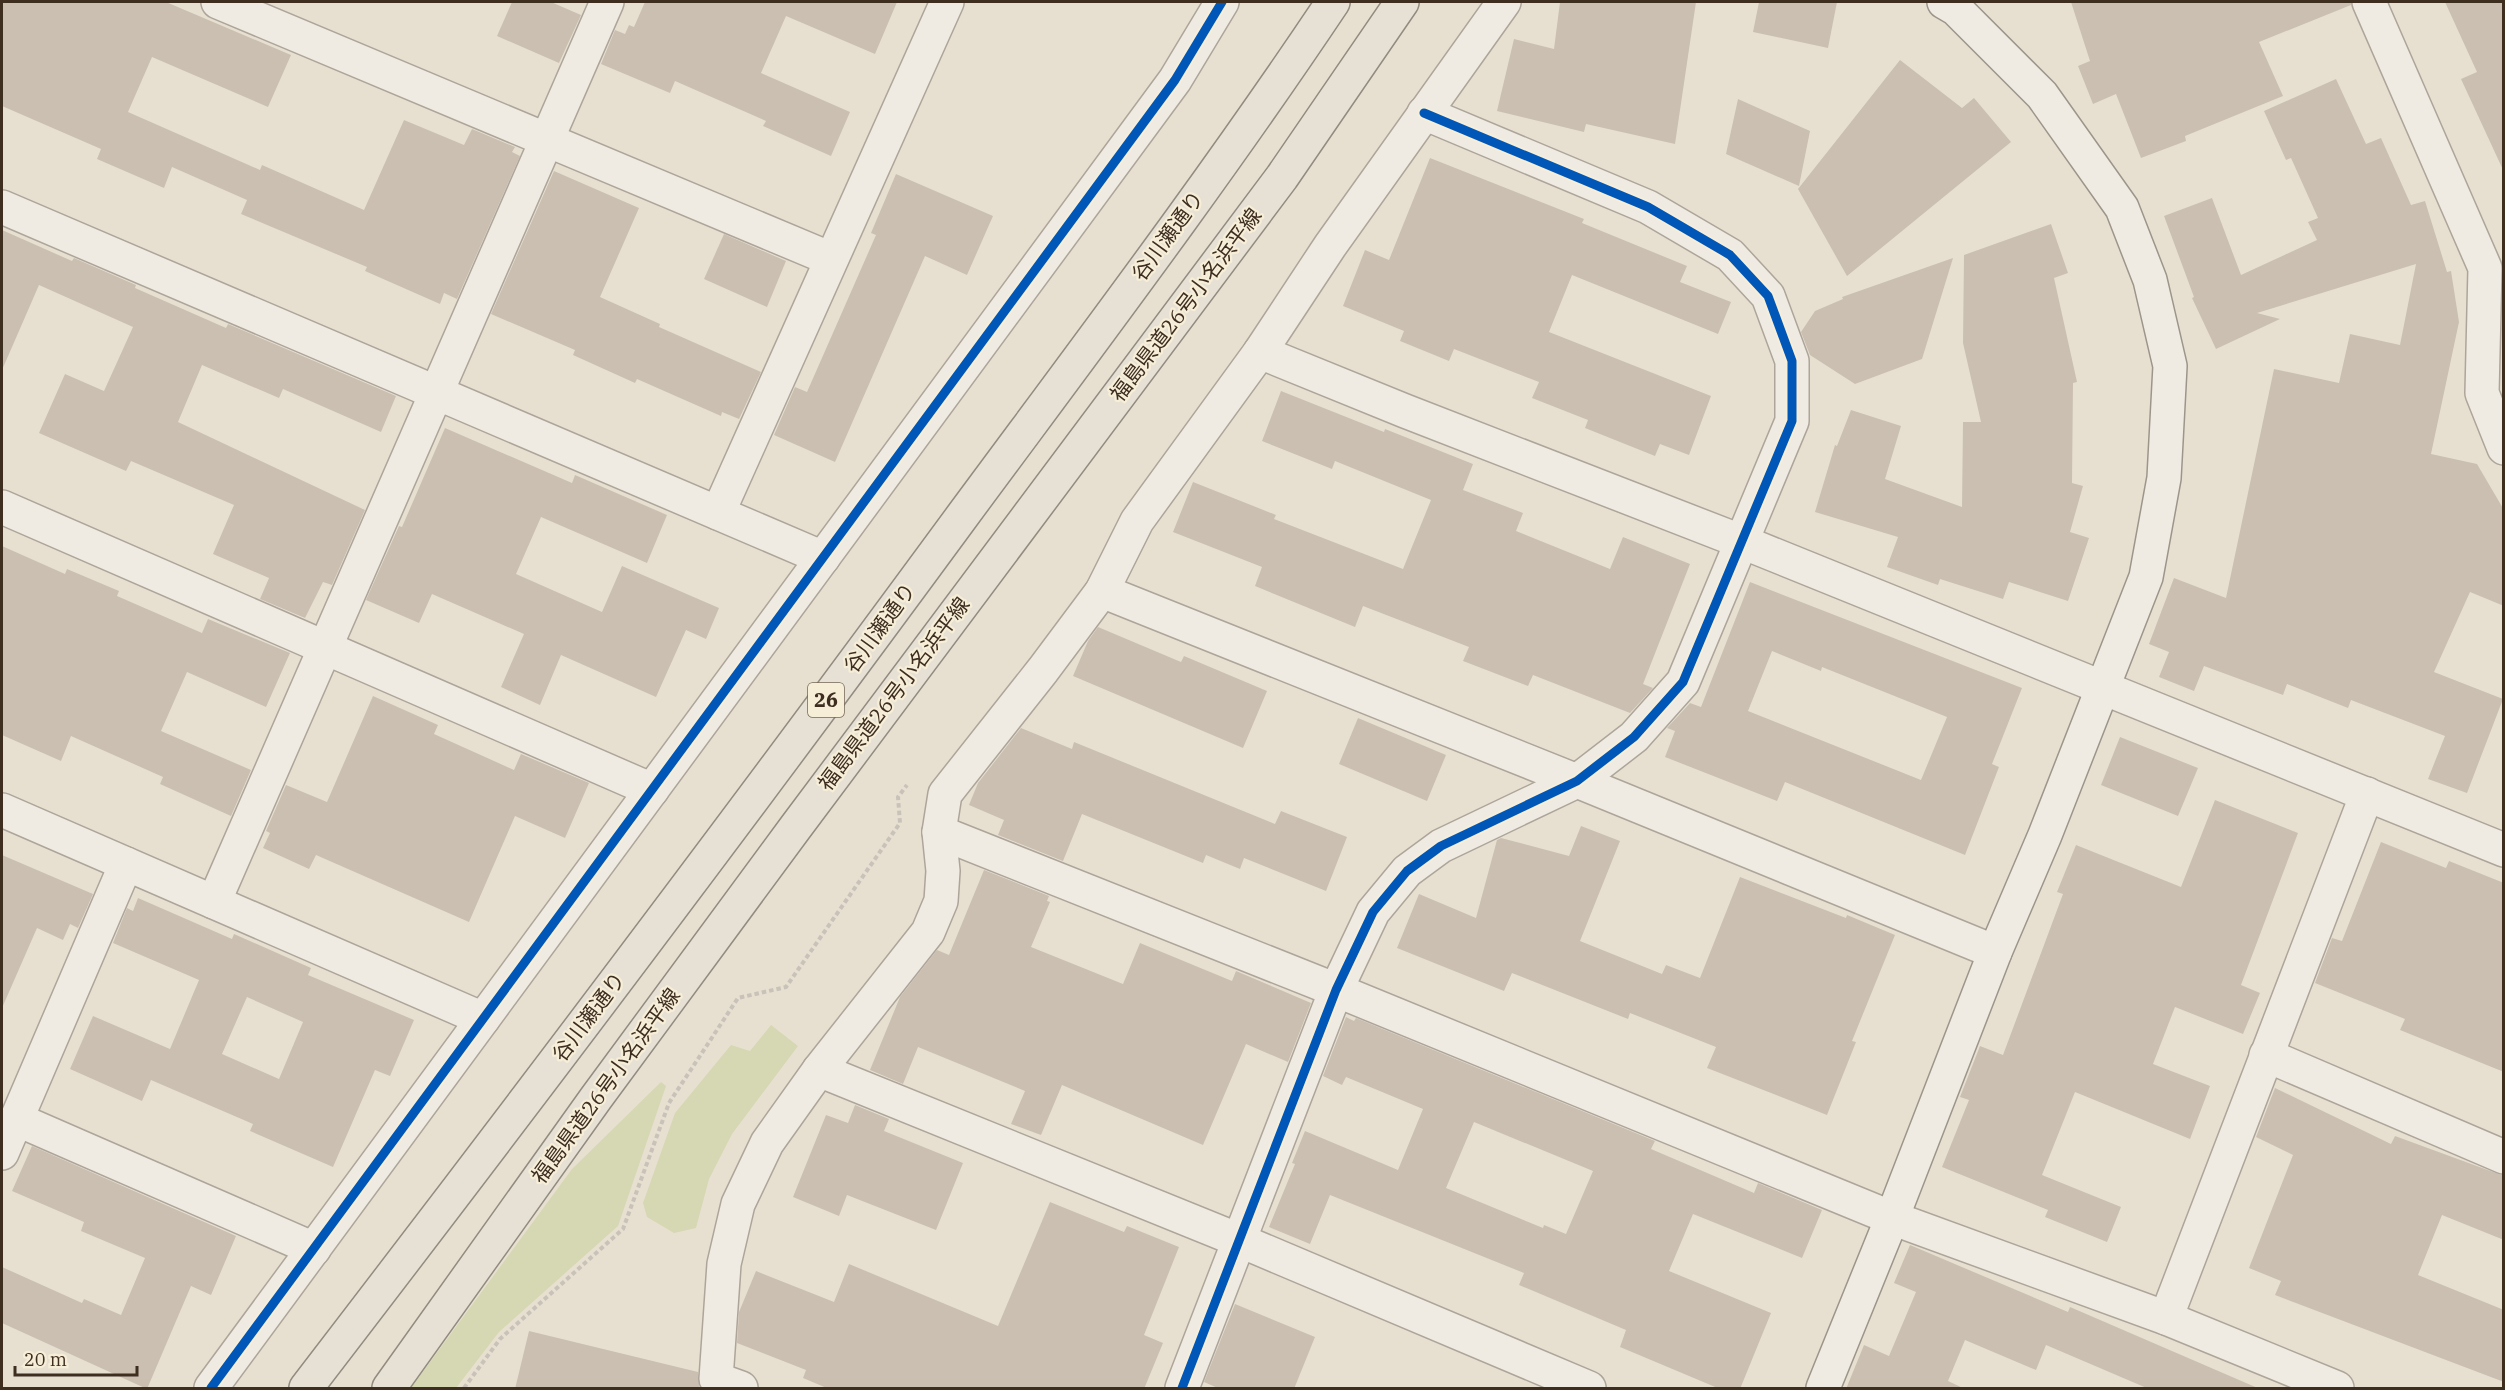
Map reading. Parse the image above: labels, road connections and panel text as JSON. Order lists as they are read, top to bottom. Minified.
{"streets":{"main road":["谷川瀬通り","福島県道26号小名浜平線","26"]},"scale_bar":"20 m"}
